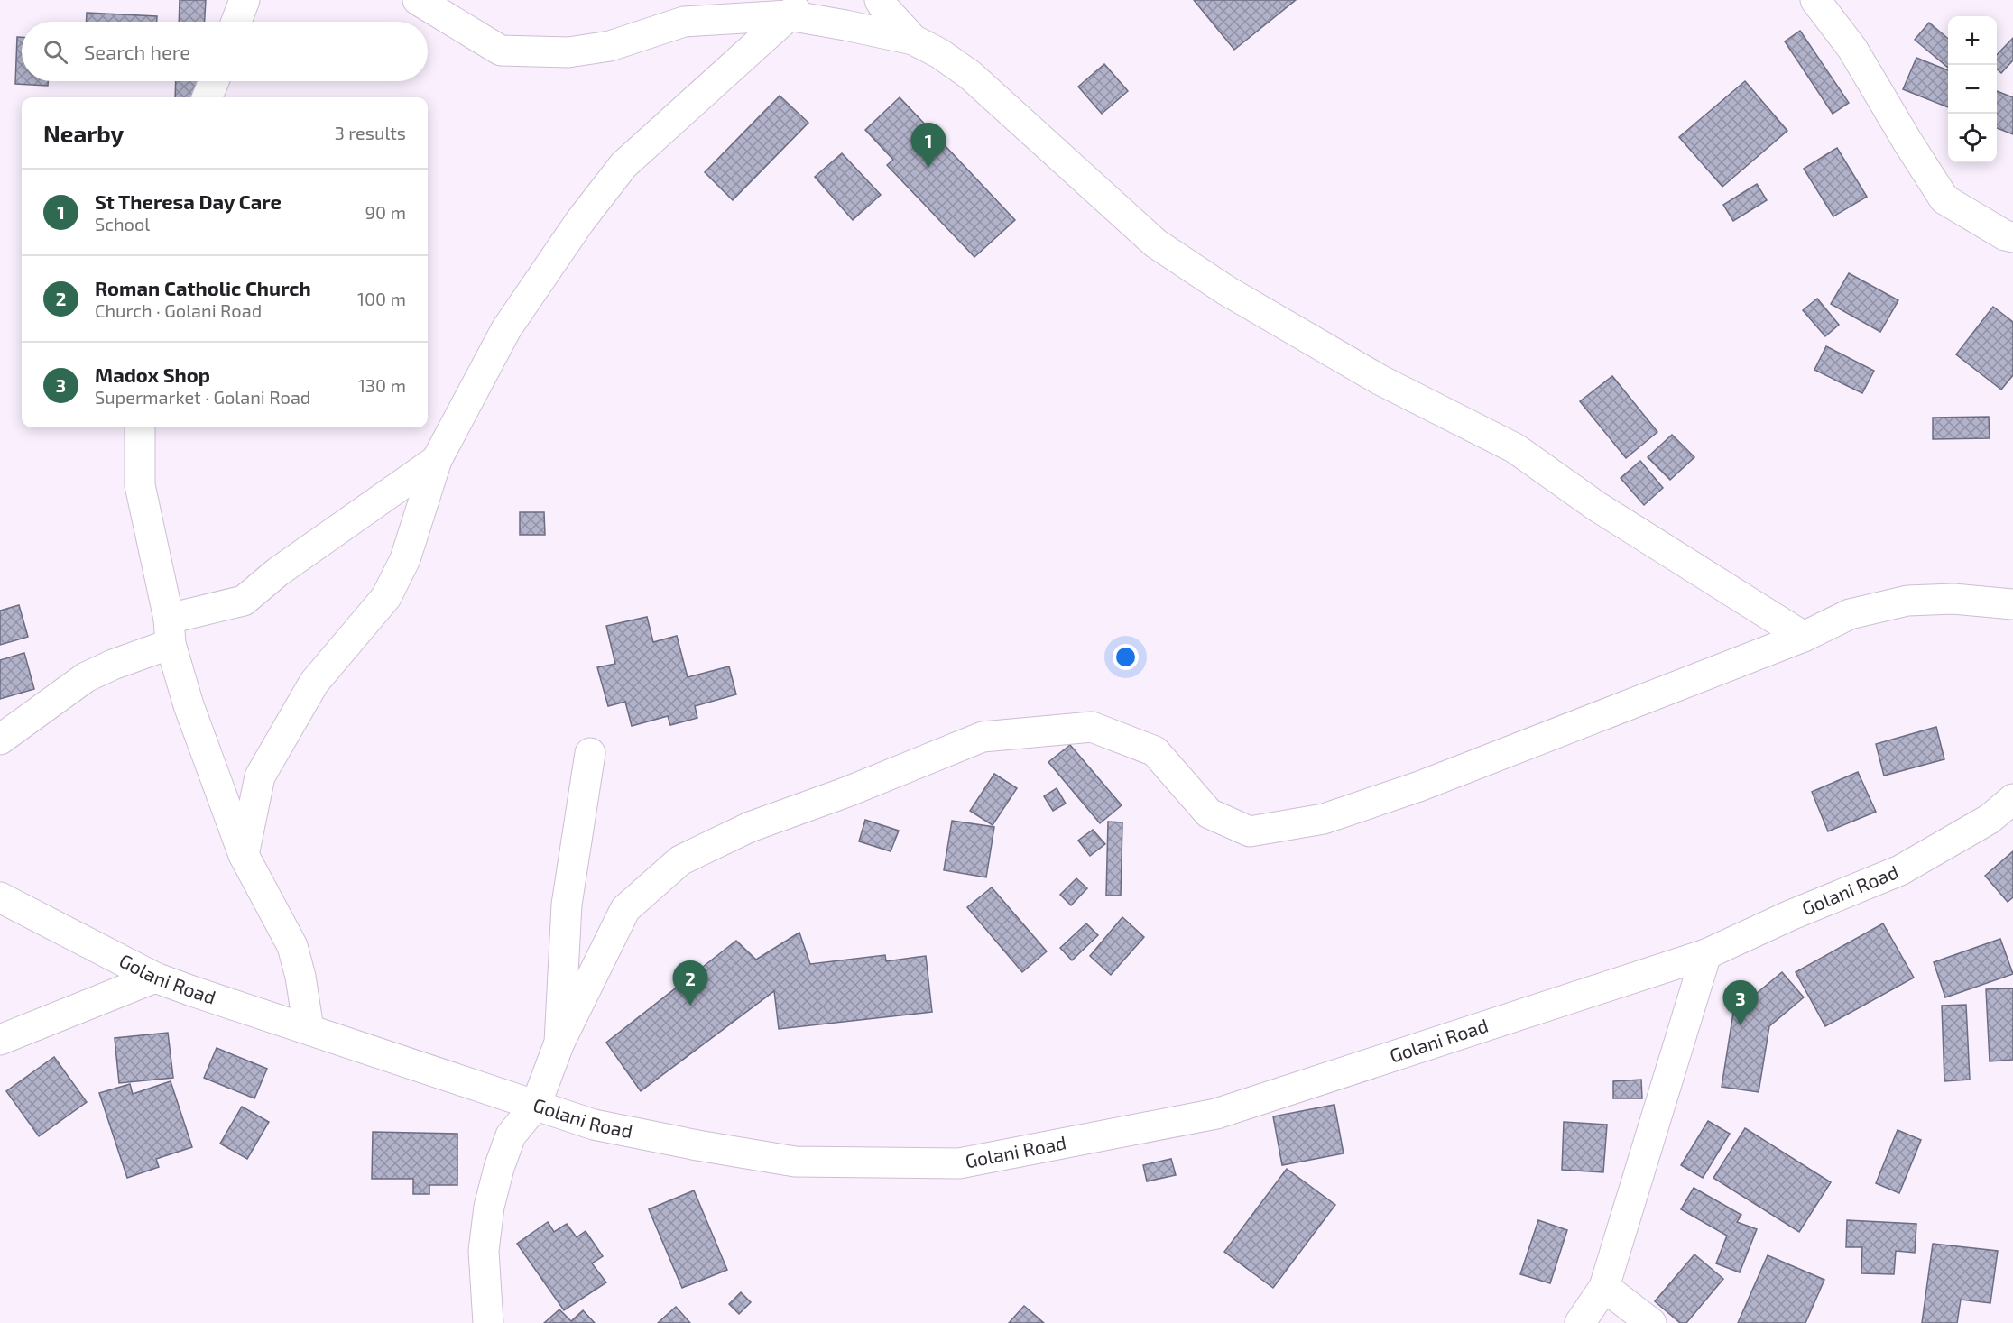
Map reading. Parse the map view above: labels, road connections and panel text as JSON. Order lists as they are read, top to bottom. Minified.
{"streets":{"street":["Golani Road"]},"page":{"map_buttons":["+","−"],"search":"Search here","heading":["Nearby","3 results"],"pins":["1","2","3"],"list":[{"mark":"1","name":"St Theresa Day Care","note":"School","value":"90 m"},{"mark":"2","name":"Roman Catholic Church","note":"Church · Golani Road","value":"100 m"},{"mark":"3","name":"Madox Shop","note":"Supermarket · Golani Road","value":"130 m"}]}}
